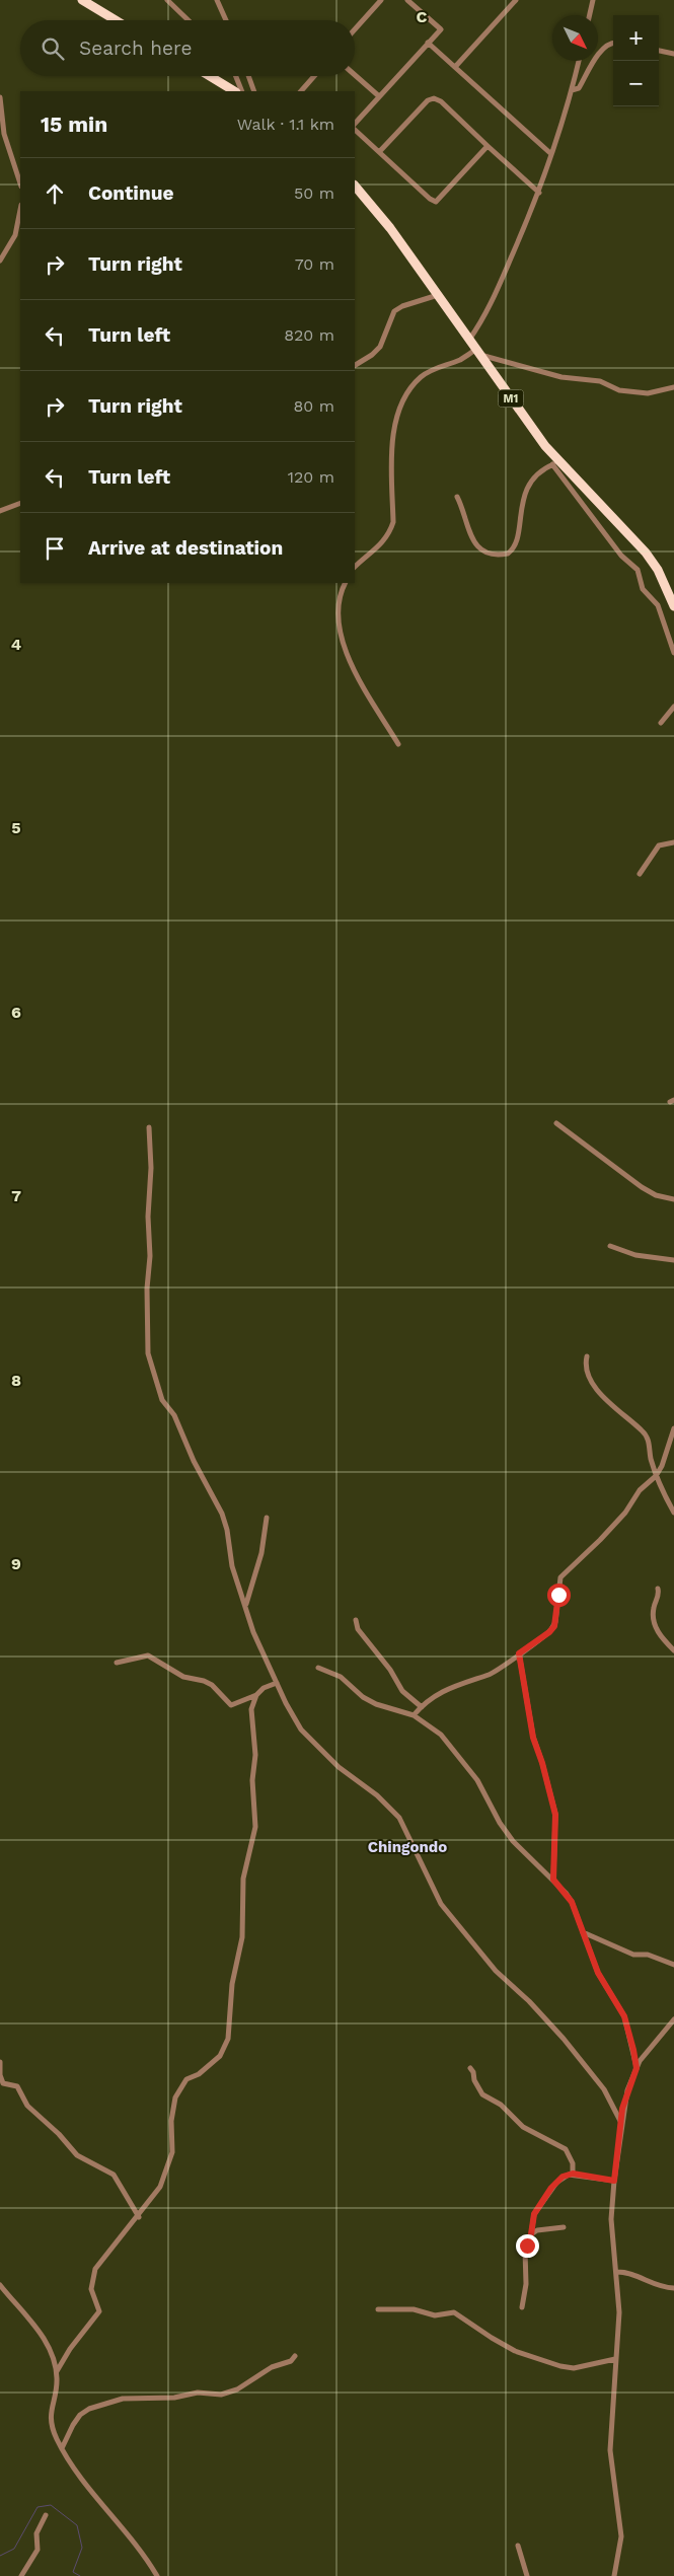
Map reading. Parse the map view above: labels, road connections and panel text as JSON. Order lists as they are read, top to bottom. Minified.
{"streets":{"highway":["M1"]},"districts":["Chingondo"],"north":"bottom right","page":{"map_buttons":["+","−"],"search":"Search here","heading":["15 min","Walk · 1.1 km"],"list":[["Continue","50 m"],["Turn right","70 m"],["Turn left","820 m"],["Turn right","80 m"],["Turn left","120 m"],"Arrive at destination"]},"grid":{"columns":["C"],"rows":["4","5","6","7","8","9"]}}
